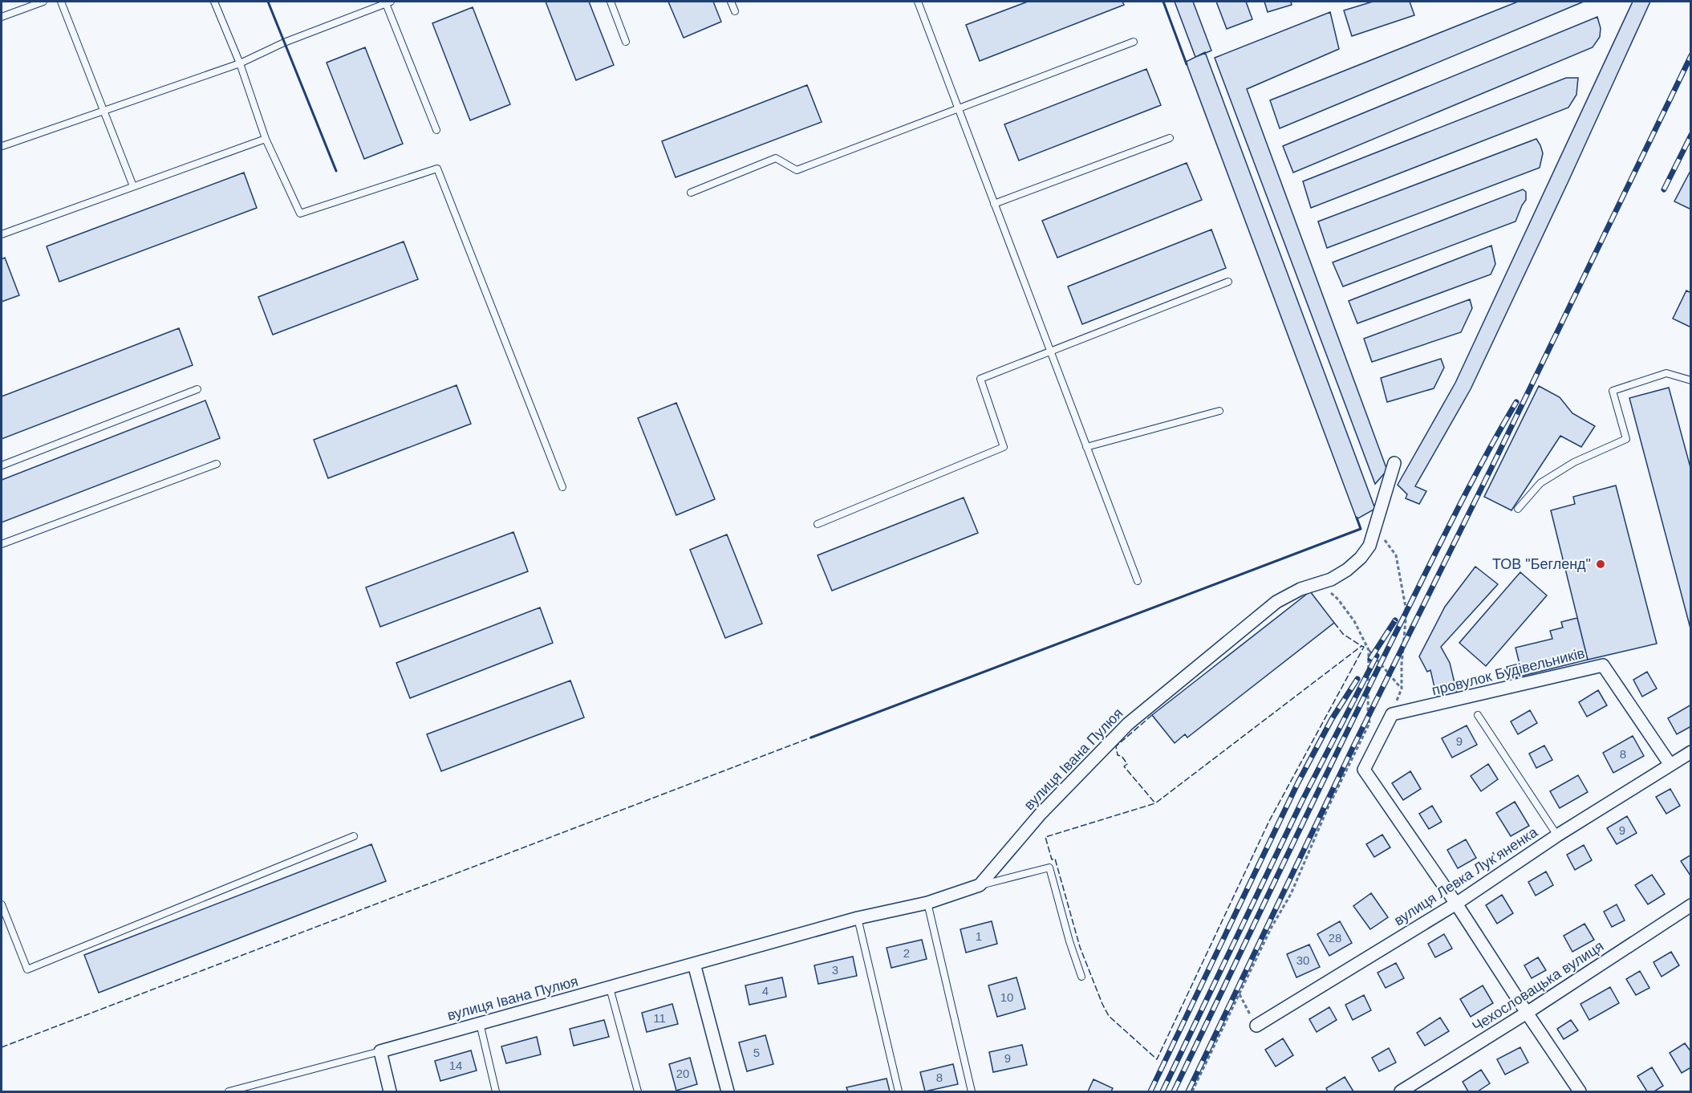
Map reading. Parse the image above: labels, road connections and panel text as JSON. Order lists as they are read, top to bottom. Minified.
{"streets":{"street":["провулок Будівельників","вулиця Івана Пулюя","вулиця Левка Лукʼяненка","Чехословацька вулиця"]},"crossings":[["провулок Будівельників","вулиця Левка Лукʼяненка"]],"places":["ТОВ \"Бегленд\""],"house_numbers":["9","8","9","1","28","2","30","3","4","10","11","5","9","14","20","8"]}
